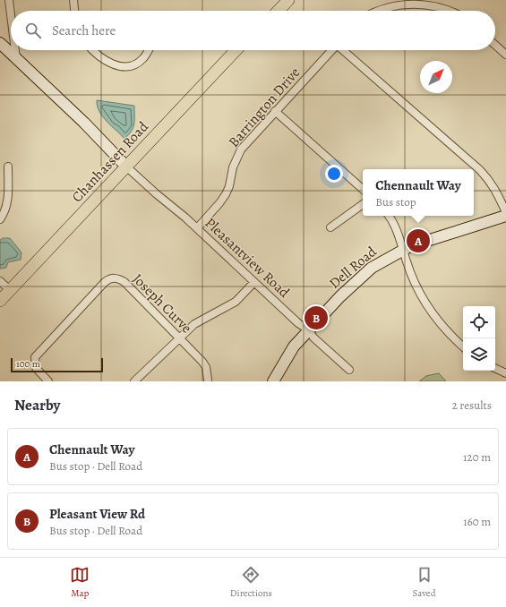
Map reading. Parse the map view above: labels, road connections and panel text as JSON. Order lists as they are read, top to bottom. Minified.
{"streets":{"main road":["Chanhassen Road"],"street":["Barrington Drive","Pleasantview Road","Dell Road","Joseph Curve"]},"crossings":[["Barrington Drive","Pleasantview Road"],["Chanhassen Road","Pleasantview Road"],["Pleasantview Road","Dell Road"]],"scale_bar":"100 m","north":"top right","page":{"search":"Search here","popup":["Chennault Way","Bus stop"],"pins":["A","B"],"scale":"100 m","heading":["Nearby","2 results"],"list":[{"mark":"A","name":"Chennault Way","note":"Bus stop · Dell Road","value":"120 m"},{"mark":"B","name":"Pleasant View Rd","note":"Bus stop · Dell Road","value":"160 m"}],"nav":["Map","Directions","Saved"]}}
